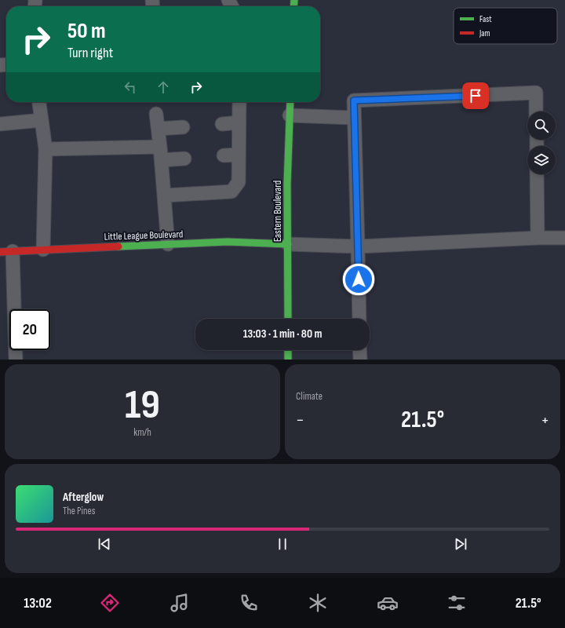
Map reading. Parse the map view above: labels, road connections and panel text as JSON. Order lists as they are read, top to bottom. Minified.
{"streets":{"street":["Eastern Boulevard","Little League Boulevard"]},"crossings":[["Eastern Boulevard","Little League Boulevard"]],"legend":["Fast","Jam"],"page":{"turn":["50 m","Turn right"],"limit":"20","trip":"13:03 · 1 min · 80 m","tile":[["19","km/h"],"Climate"],"heat":["−","21.5°","+"],"song":["Afterglow","The Pines"],"tabs":["13:02","21.5°"]}}
